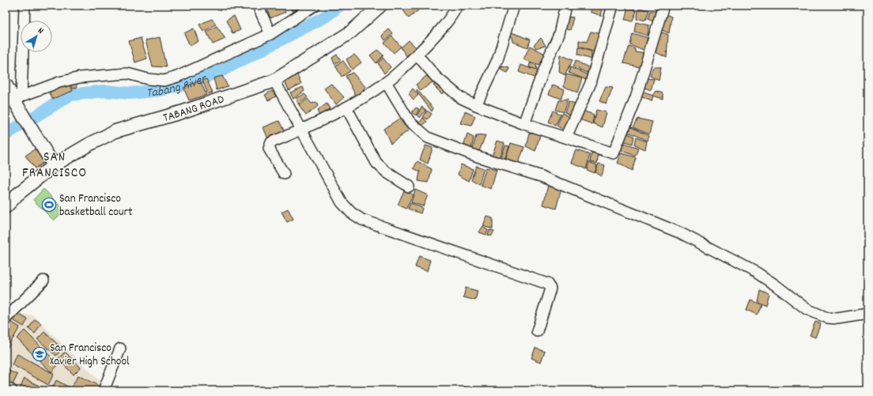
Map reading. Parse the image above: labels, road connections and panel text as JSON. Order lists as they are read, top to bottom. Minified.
{"streets":{"main road":["TABANG ROAD"]},"districts":["SAN FRANCISCO"],"water":["Tabang River"],"places":{"sports":["San Francisco basketball court"],"school or university":["San Francisco Xavier High School"]},"north":"top right"}
